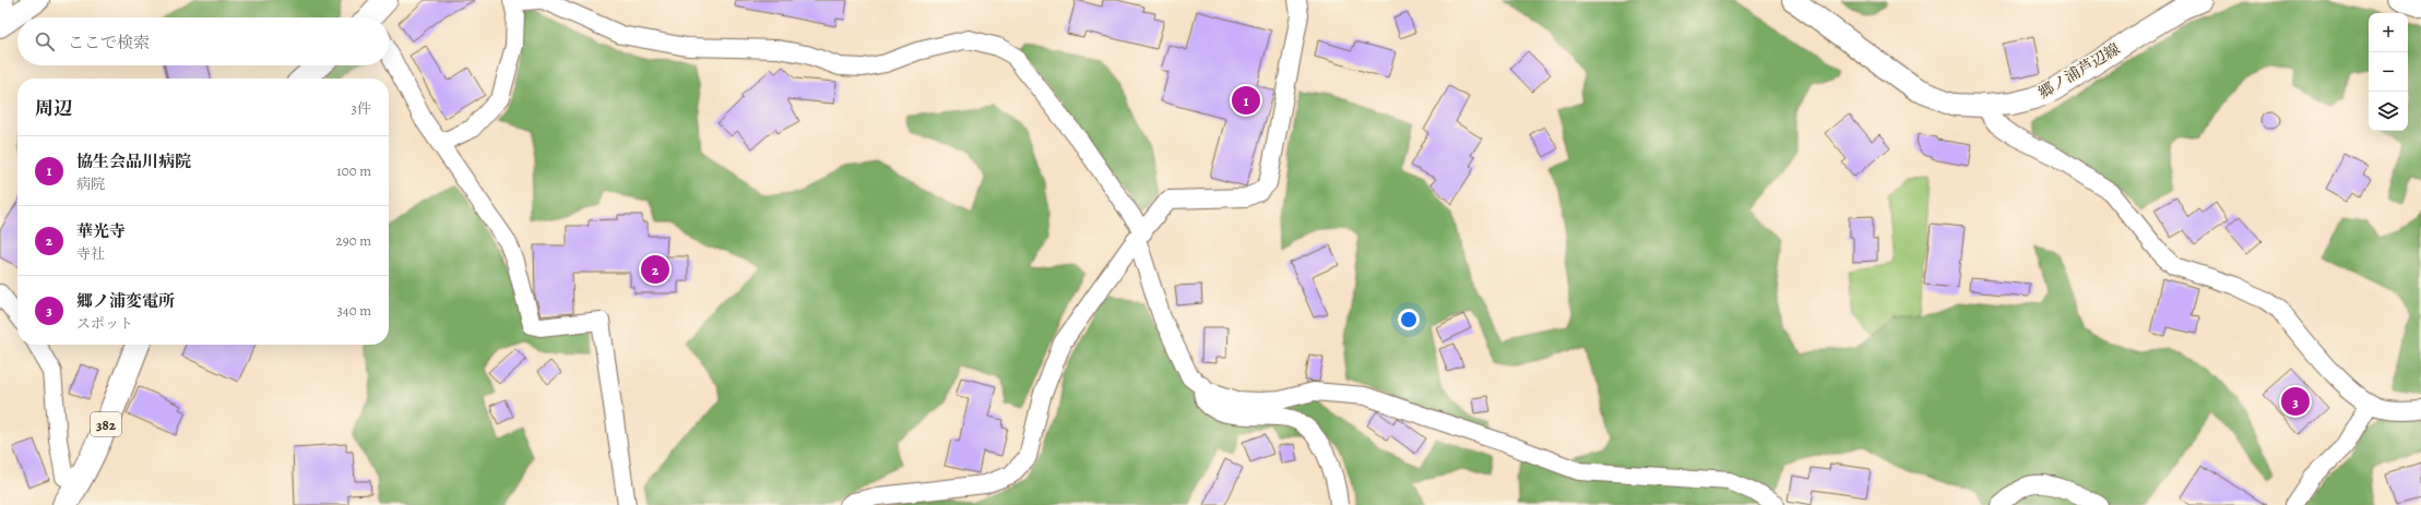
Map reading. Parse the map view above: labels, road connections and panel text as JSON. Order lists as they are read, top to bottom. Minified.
{"streets":{"highway":["382"],"main road":["郷ノ浦芦辺線"]},"page":{"map_buttons":["+","−"],"search":"ここで検索","heading":["周辺","3件"],"pins":["1","2","3"],"list":[{"mark":"1","name":"協生会品川病院","note":"病院","value":"100 m"},{"mark":"2","name":"華光寺","note":"寺社","value":"290 m"},{"mark":"3","name":"郷ノ浦変電所","note":"スポット","value":"340 m"}]}}
